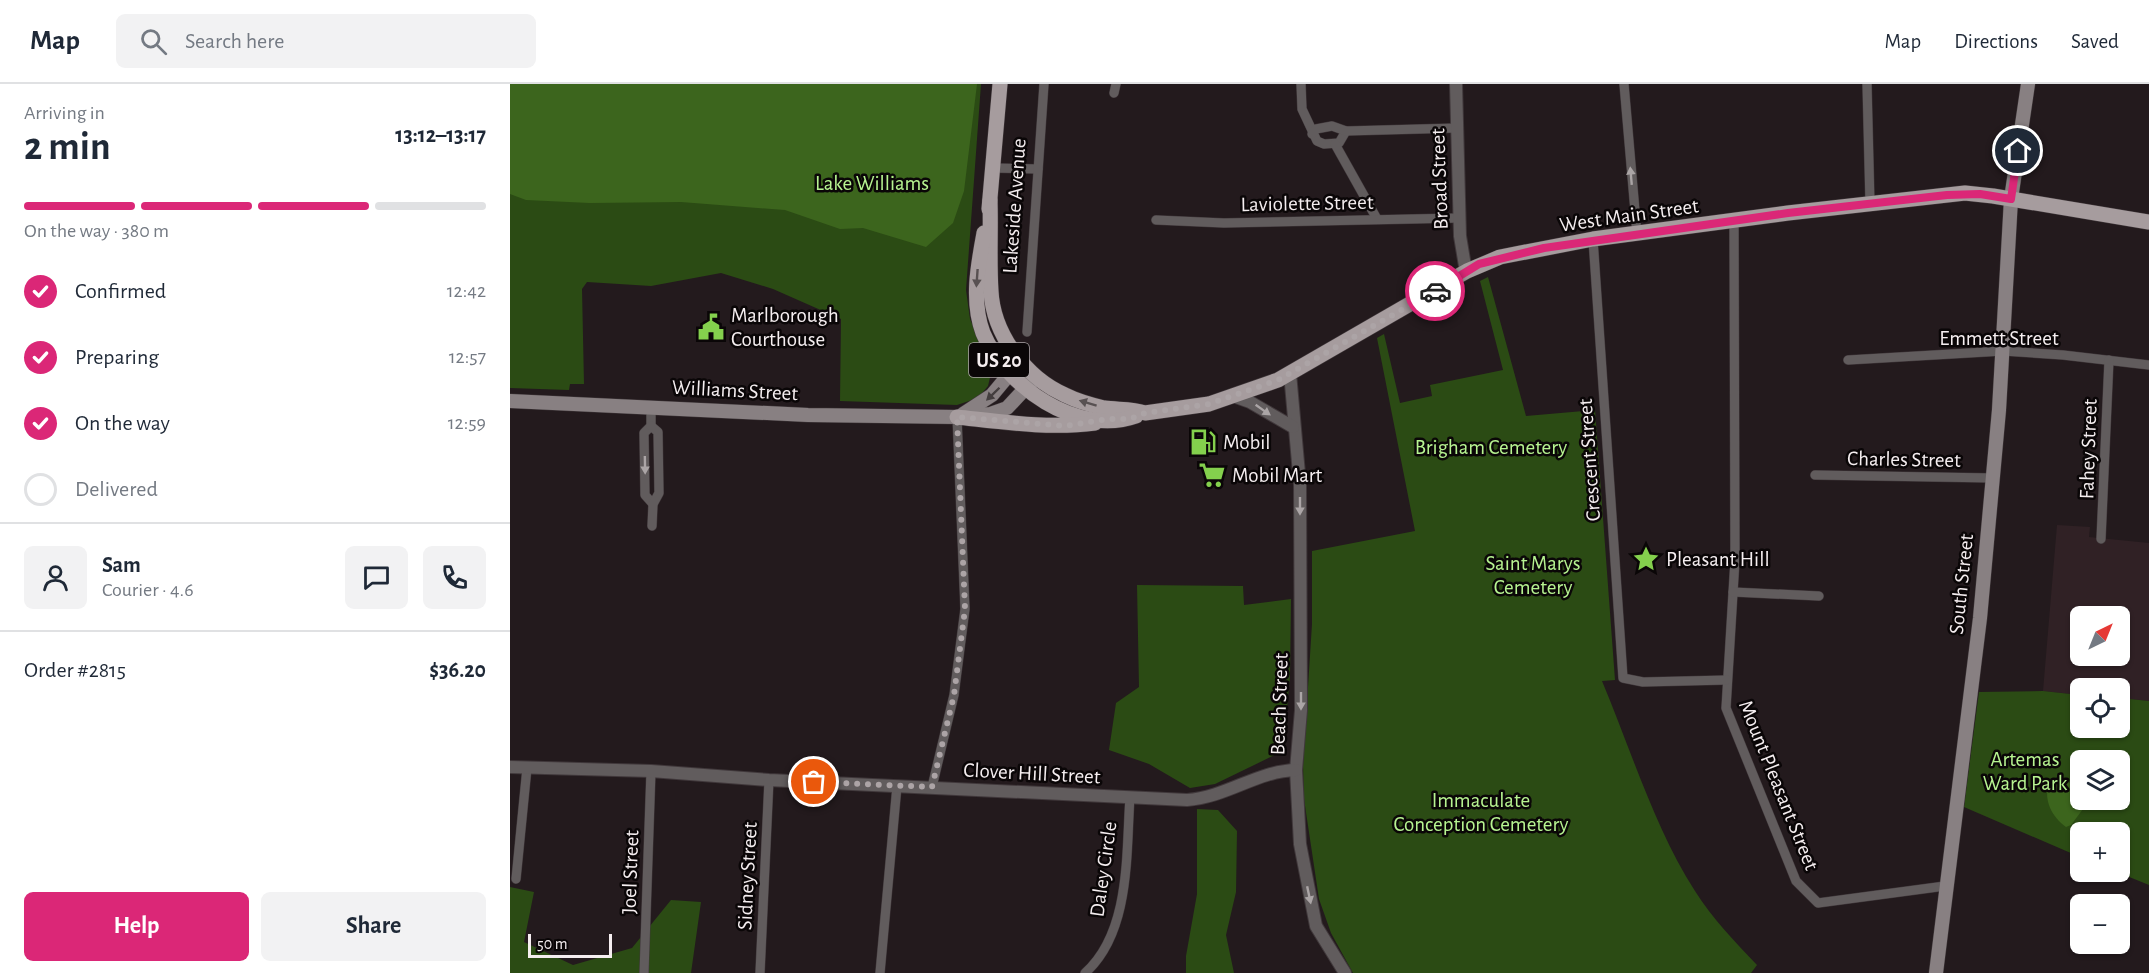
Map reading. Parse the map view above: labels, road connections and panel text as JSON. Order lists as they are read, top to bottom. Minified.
{"streets":{"main road":["Lakeside Avenue","West Main Street","US 20","Williams Street","South Street"],"street":["Broad Street","Laviolette Street","Emmett Street","Fahey Street","Charles Street","Crescent Street","Beach Street","Clover Hill Street","Mount Pleasant Street","Daley Circle","Joel Street","Sidney Street"]},"crossings":[["Broad Street","Laviolette Street"],["Broad Street","West Main Street"],["Lakeside Avenue","West Main Street"],["Lakeside Avenue","Williams Street"],["West Main Street","Williams Street"],["West Main Street","Crescent Street"],["West Main Street","South Street"],["West Main Street","Beach Street"],["West Main Street","Mount Pleasant Street"],["Emmett Street","Fahey Street"],["Emmett Street","South Street"],["Charles Street","South Street"],["Crescent Street","Mount Pleasant Street"],["South Street","Mount Pleasant Street"],["Beach Street","Clover Hill Street"],["Clover Hill Street","Daley Circle"],["Clover Hill Street","Joel Street"],["Clover Hill Street","Sidney Street"]],"one_way":["Beach Street"],"parks":["Lake Williams","Brigham Cemetery","Saint Marys Cemetery","Artemas Ward Park","Immaculate Conception Cemetery"],"places":{"public building":["Marlborough Courthouse"],"fuel station":["Mobil"],"supermarket":["Mobil Mart"],"place":["Pleasant Hill"]},"scale_bar":"50 m","north":"top right","page":{"header":"Map","search":"Search here","nav":["Map","Directions","Saved"],"heading":["2 min","Arriving in","13:12–13:17"],"panel":["Sam","Courier · 4.6","Order #2815","$36.20"],"bar":"On the way · 380 m","list":[["Confirmed","12:42"],["Preparing","12:57"],["On the way","12:59"],"Delivered"],"map_buttons":["+","−"],"buttons":["Help","Share"],"scale":"50 m"}}
